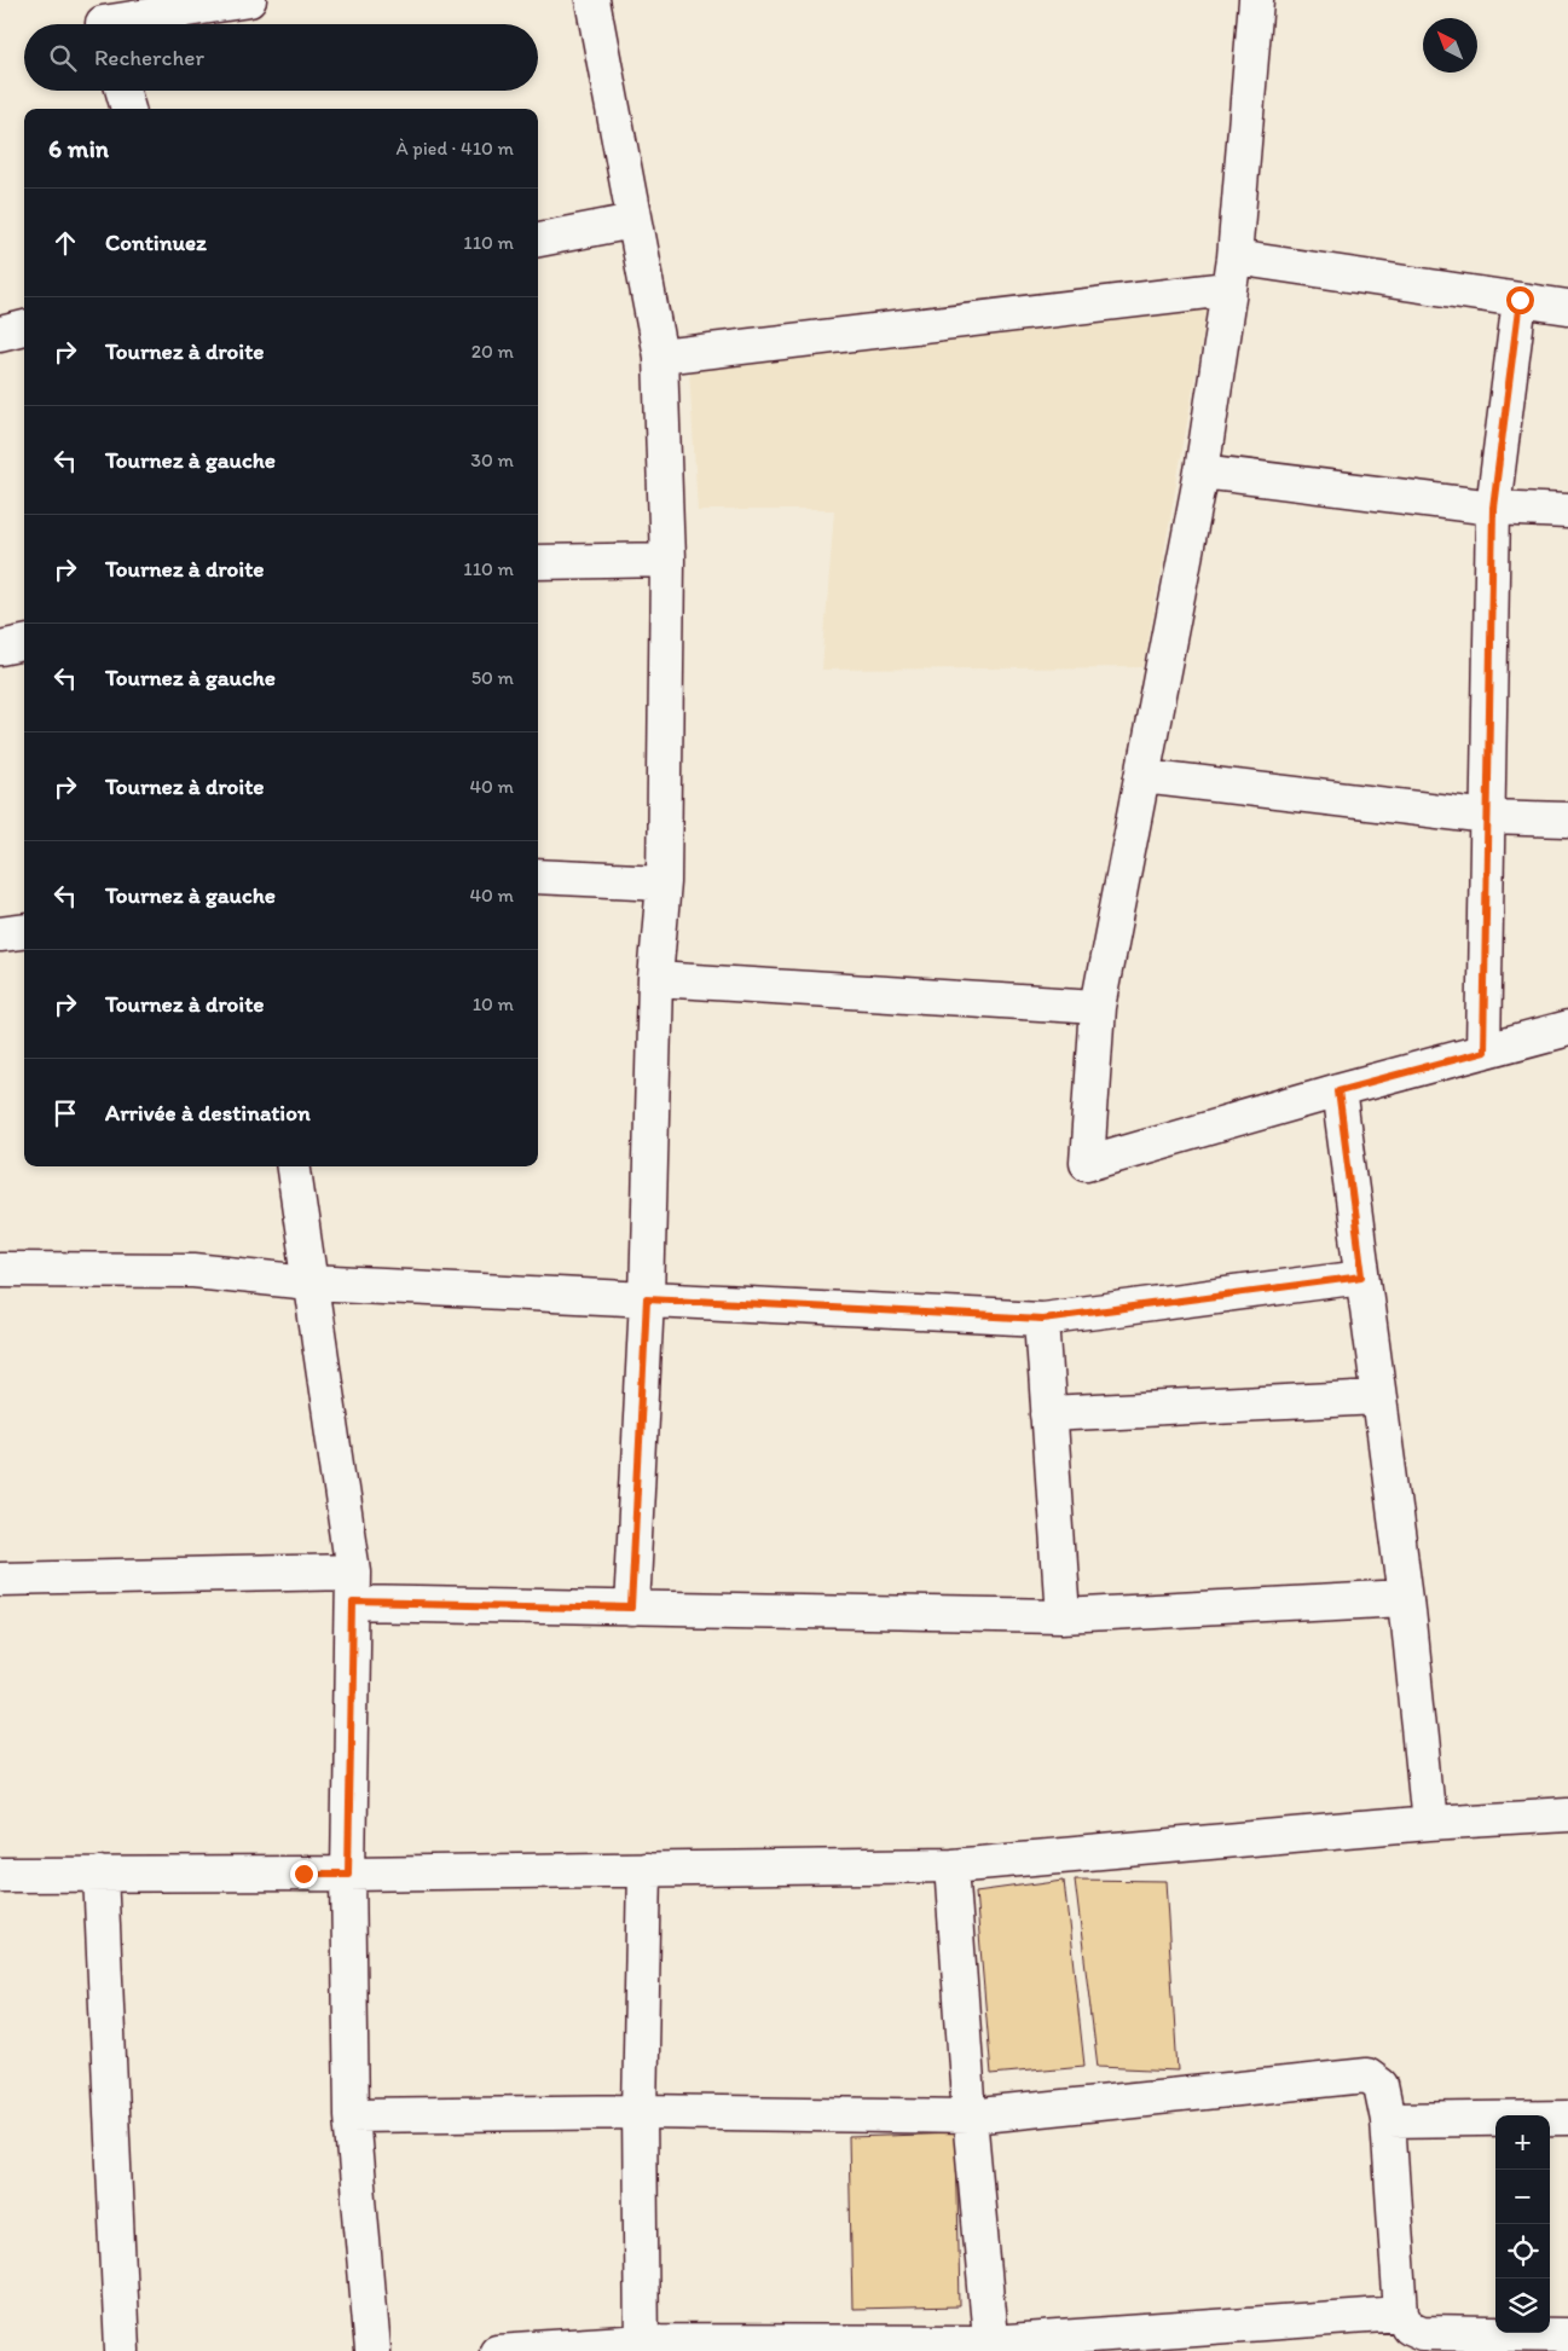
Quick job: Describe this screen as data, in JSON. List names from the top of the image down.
{
  "north": "top left",
  "page": {
    "search": "Rechercher",
    "heading": ["6 min", "À pied · 410 m"],
    "list": [
      ["Continuez", "110 m"],
      ["Tournez à droite", "20 m"],
      ["Tournez à gauche", "30 m"],
      ["Tournez à droite", "110 m"],
      ["Tournez à gauche", "50 m"],
      ["Tournez à droite", "40 m"],
      ["Tournez à gauche", "40 m"],
      ["Tournez à droite", "10 m"],
      "Arrivée à destination"
    ],
    "map_buttons": ["+", "−"]
  }
}
